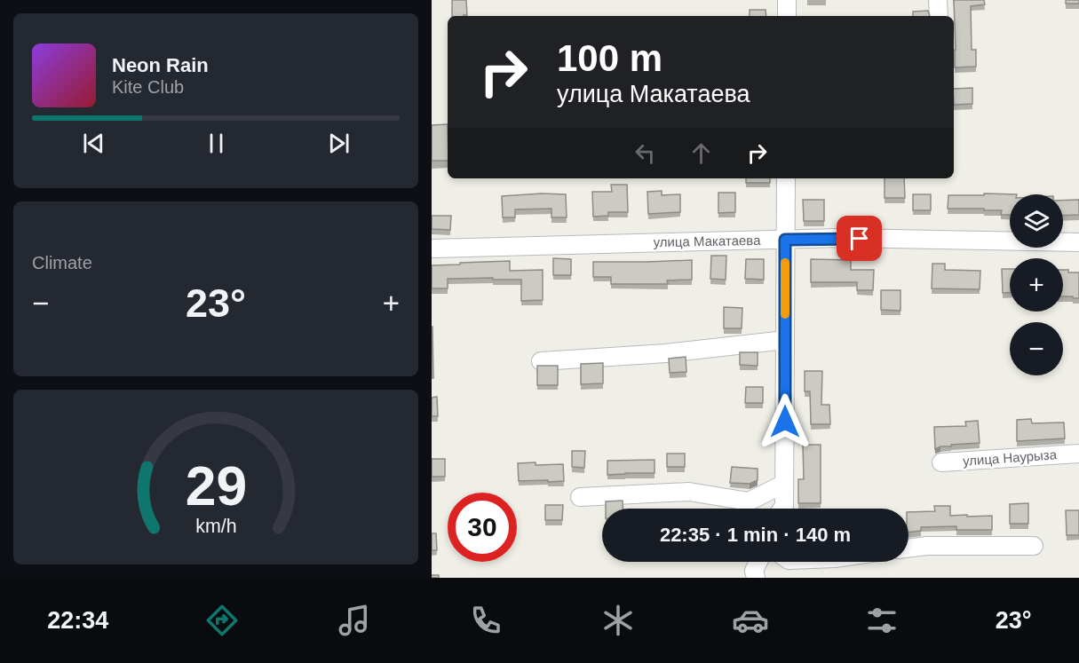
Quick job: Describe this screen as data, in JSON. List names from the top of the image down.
{
  "streets": {
    "street": ["улица Макатаева", "улица Наурыза"]
  },
  "page": {
    "turn": ["100 m", "улица Макатаева"],
    "song": ["Neon Rain", "Kite Club"],
    "map_buttons": ["+", "−"],
    "tile": "Climate",
    "heat": ["−", "23°", "+"],
    "limit": "30",
    "trip": "22:35 · 1 min · 140 m",
    "tabs": ["22:34", "23°"],
    "gauge": ["29", "km/h"]
  }
}
